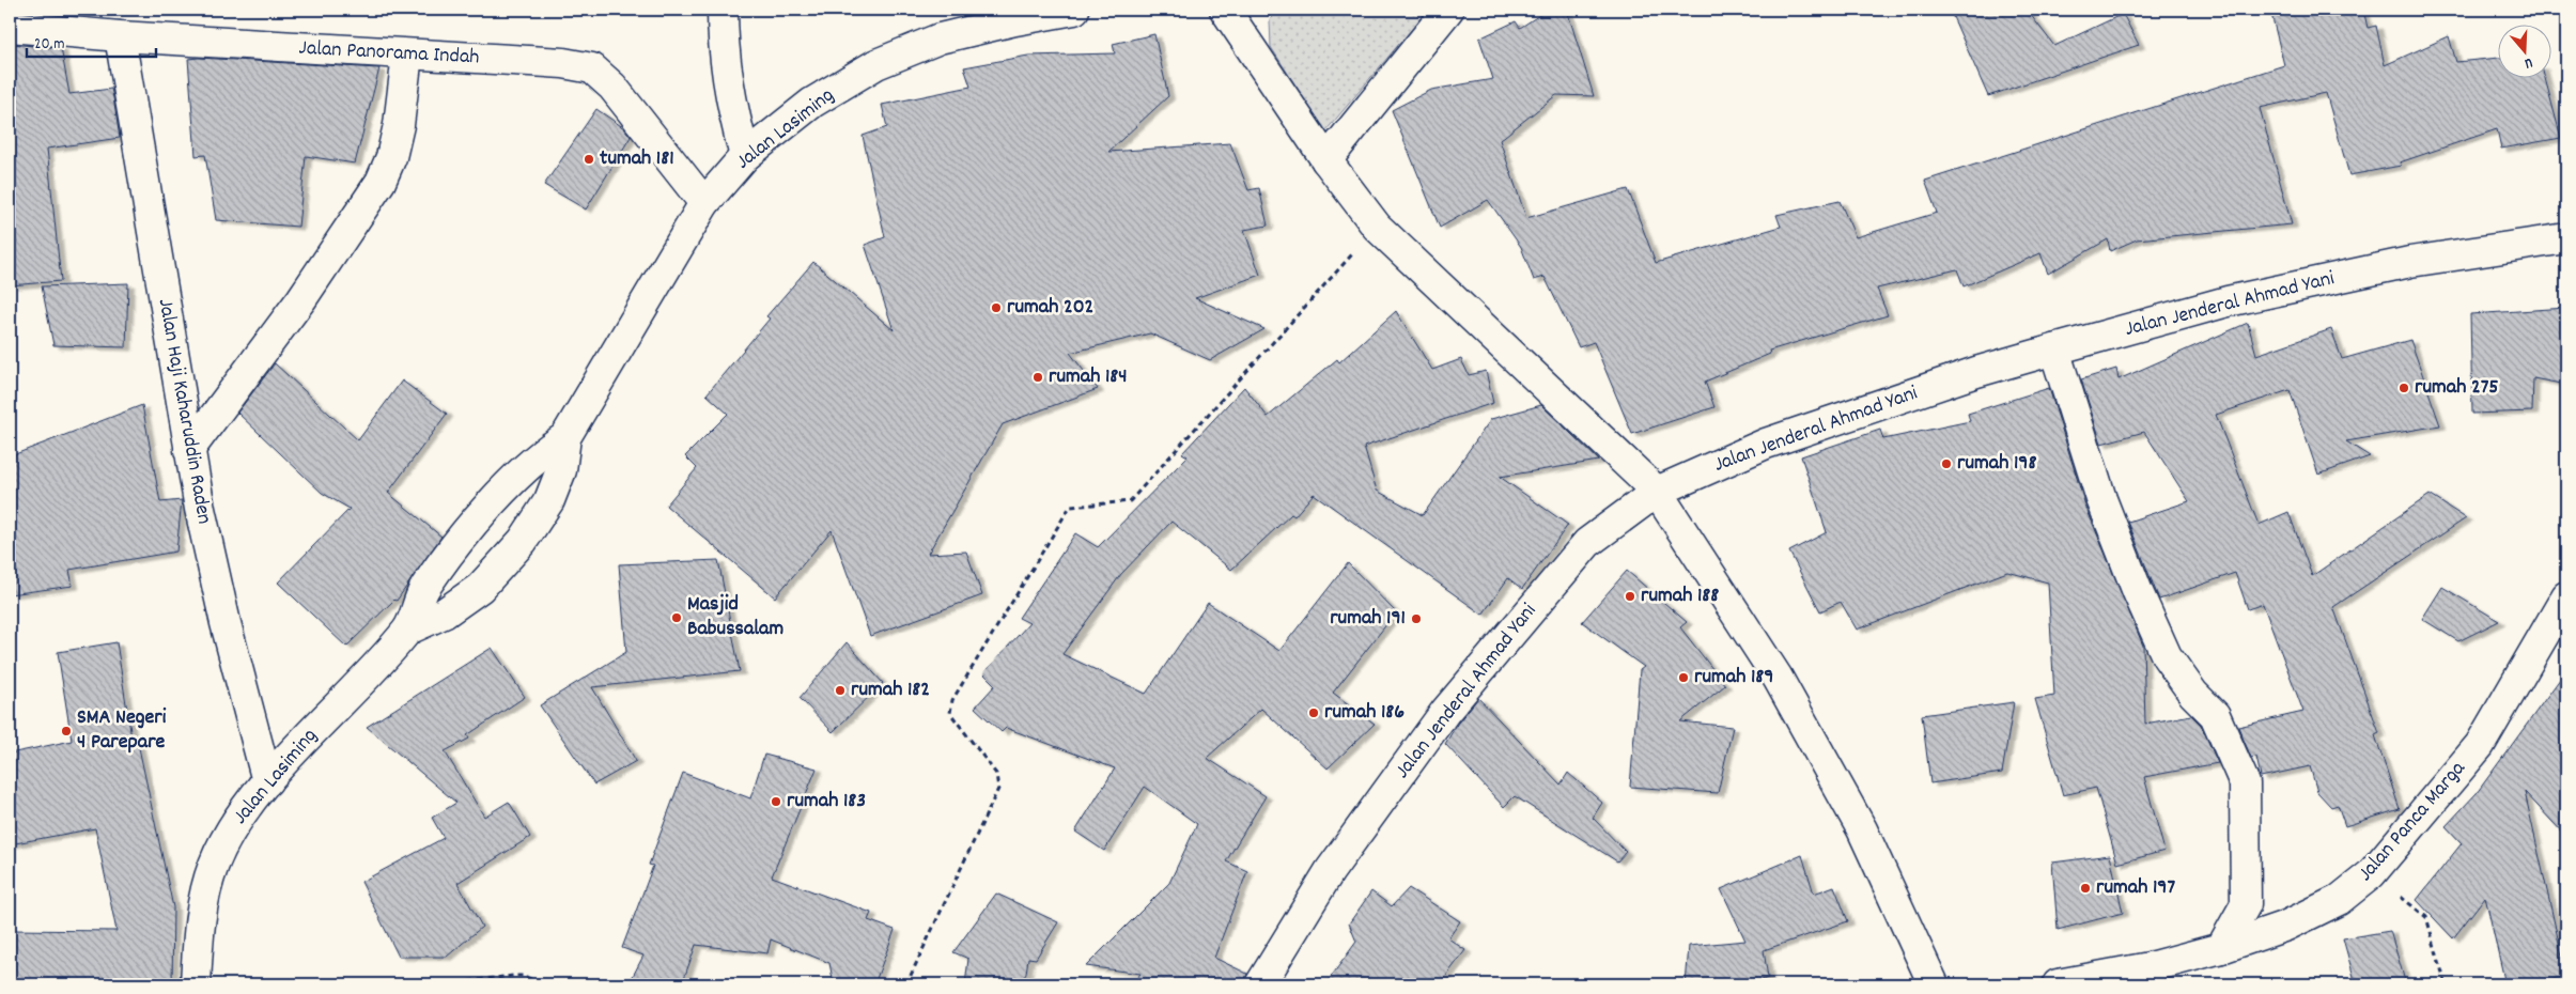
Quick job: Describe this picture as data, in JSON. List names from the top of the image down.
{
  "streets": {
    "main road": [
      "Jalan Panorama Indah",
      "Jalan Lasiming",
      "Jalan Jenderal Ahmad Yani",
      "Jalan Haji Kaharuddin Raden",
      "Jalan Panca Marga"
    ]
  },
  "crossings": [
    ["Jalan Panorama Indah", "Jalan Lasiming"],
    ["Jalan Panorama Indah", "Jalan Haji Kaharuddin Raden"],
    ["Jalan Lasiming", "Jalan Haji Kaharuddin Raden"]
  ],
  "places": [
    "tumah 181",
    "rumah 202",
    "rumah 184",
    "rumah 275",
    "rumah 198",
    "rumah 188",
    "Masjid Babussalam",
    "rumah 191",
    "rumah 189",
    "rumah 182",
    "rumah 186",
    "SMA Negeri 4 Parepare",
    "rumah 183",
    "rumah 197"
  ],
  "scale_bar": "20 m",
  "north": "bottom"
}
